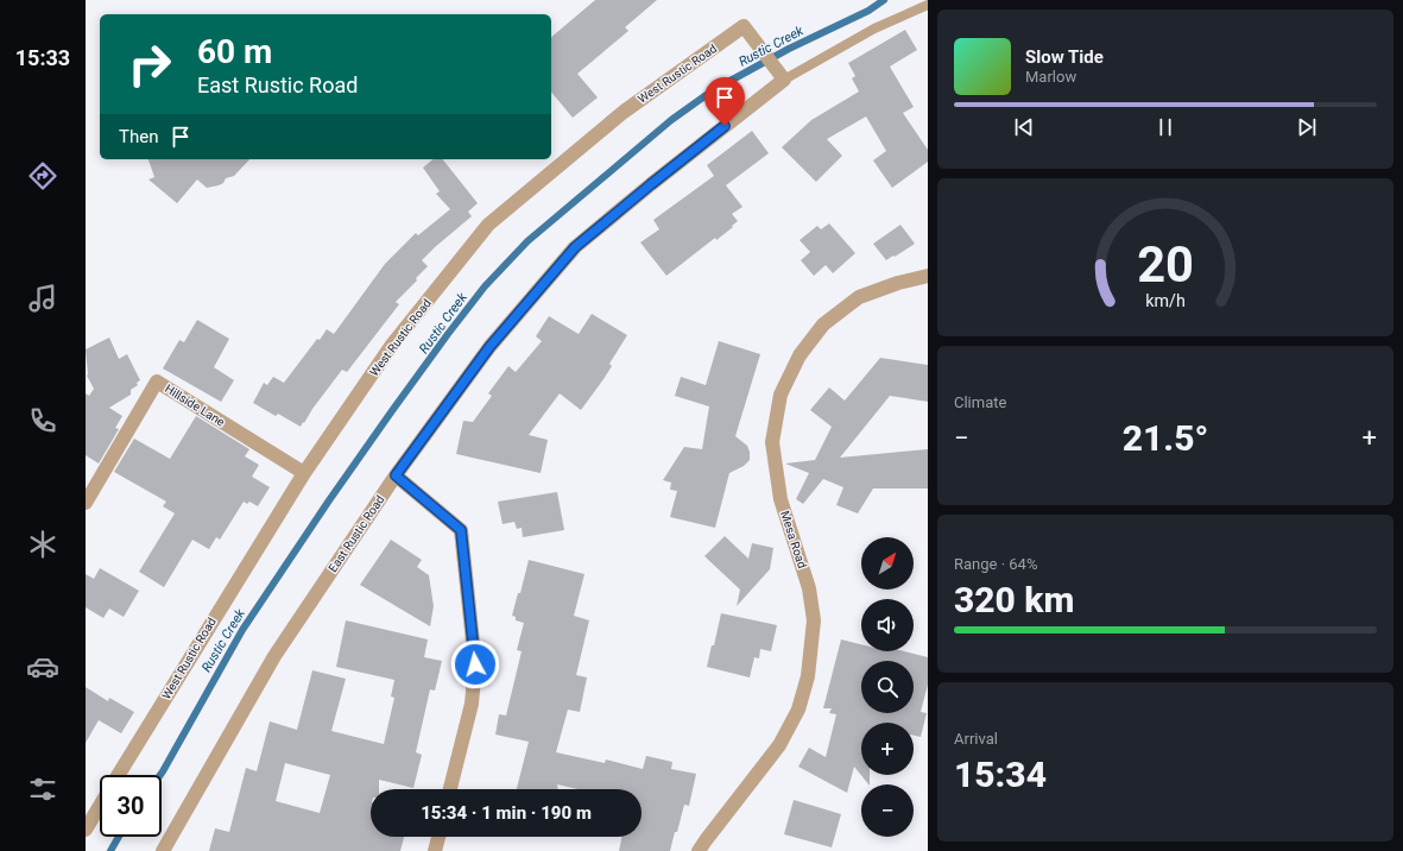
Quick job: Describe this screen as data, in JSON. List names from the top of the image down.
{
  "streets": {
    "street": [
      "West Rustic Road",
      "Hillside Lane",
      "East Rustic Road",
      "Mesa Road"
    ]
  },
  "crossings": [
    ["West Rustic Road", "Hillside Lane"],
    ["West Rustic Road", "East Rustic Road"]
  ],
  "water": ["Rustic Creek"],
  "north": "top right",
  "page": {
    "tabs": "15:33",
    "turn": ["60 m", "East Rustic Road"],
    "song": ["Slow Tide", "Marlow"],
    "then": "Then",
    "tile": [
      "Climate",
      ["Range · 64%", "320 km"],
      ["Arrival", "15:34"]
    ],
    "heat": ["−", "21.5°", "+"],
    "map_buttons": ["+", "−"],
    "limit": "30",
    "trip": "15:34 · 1 min · 190 m",
    "gauge": ["20", "km/h"]
  }
}
